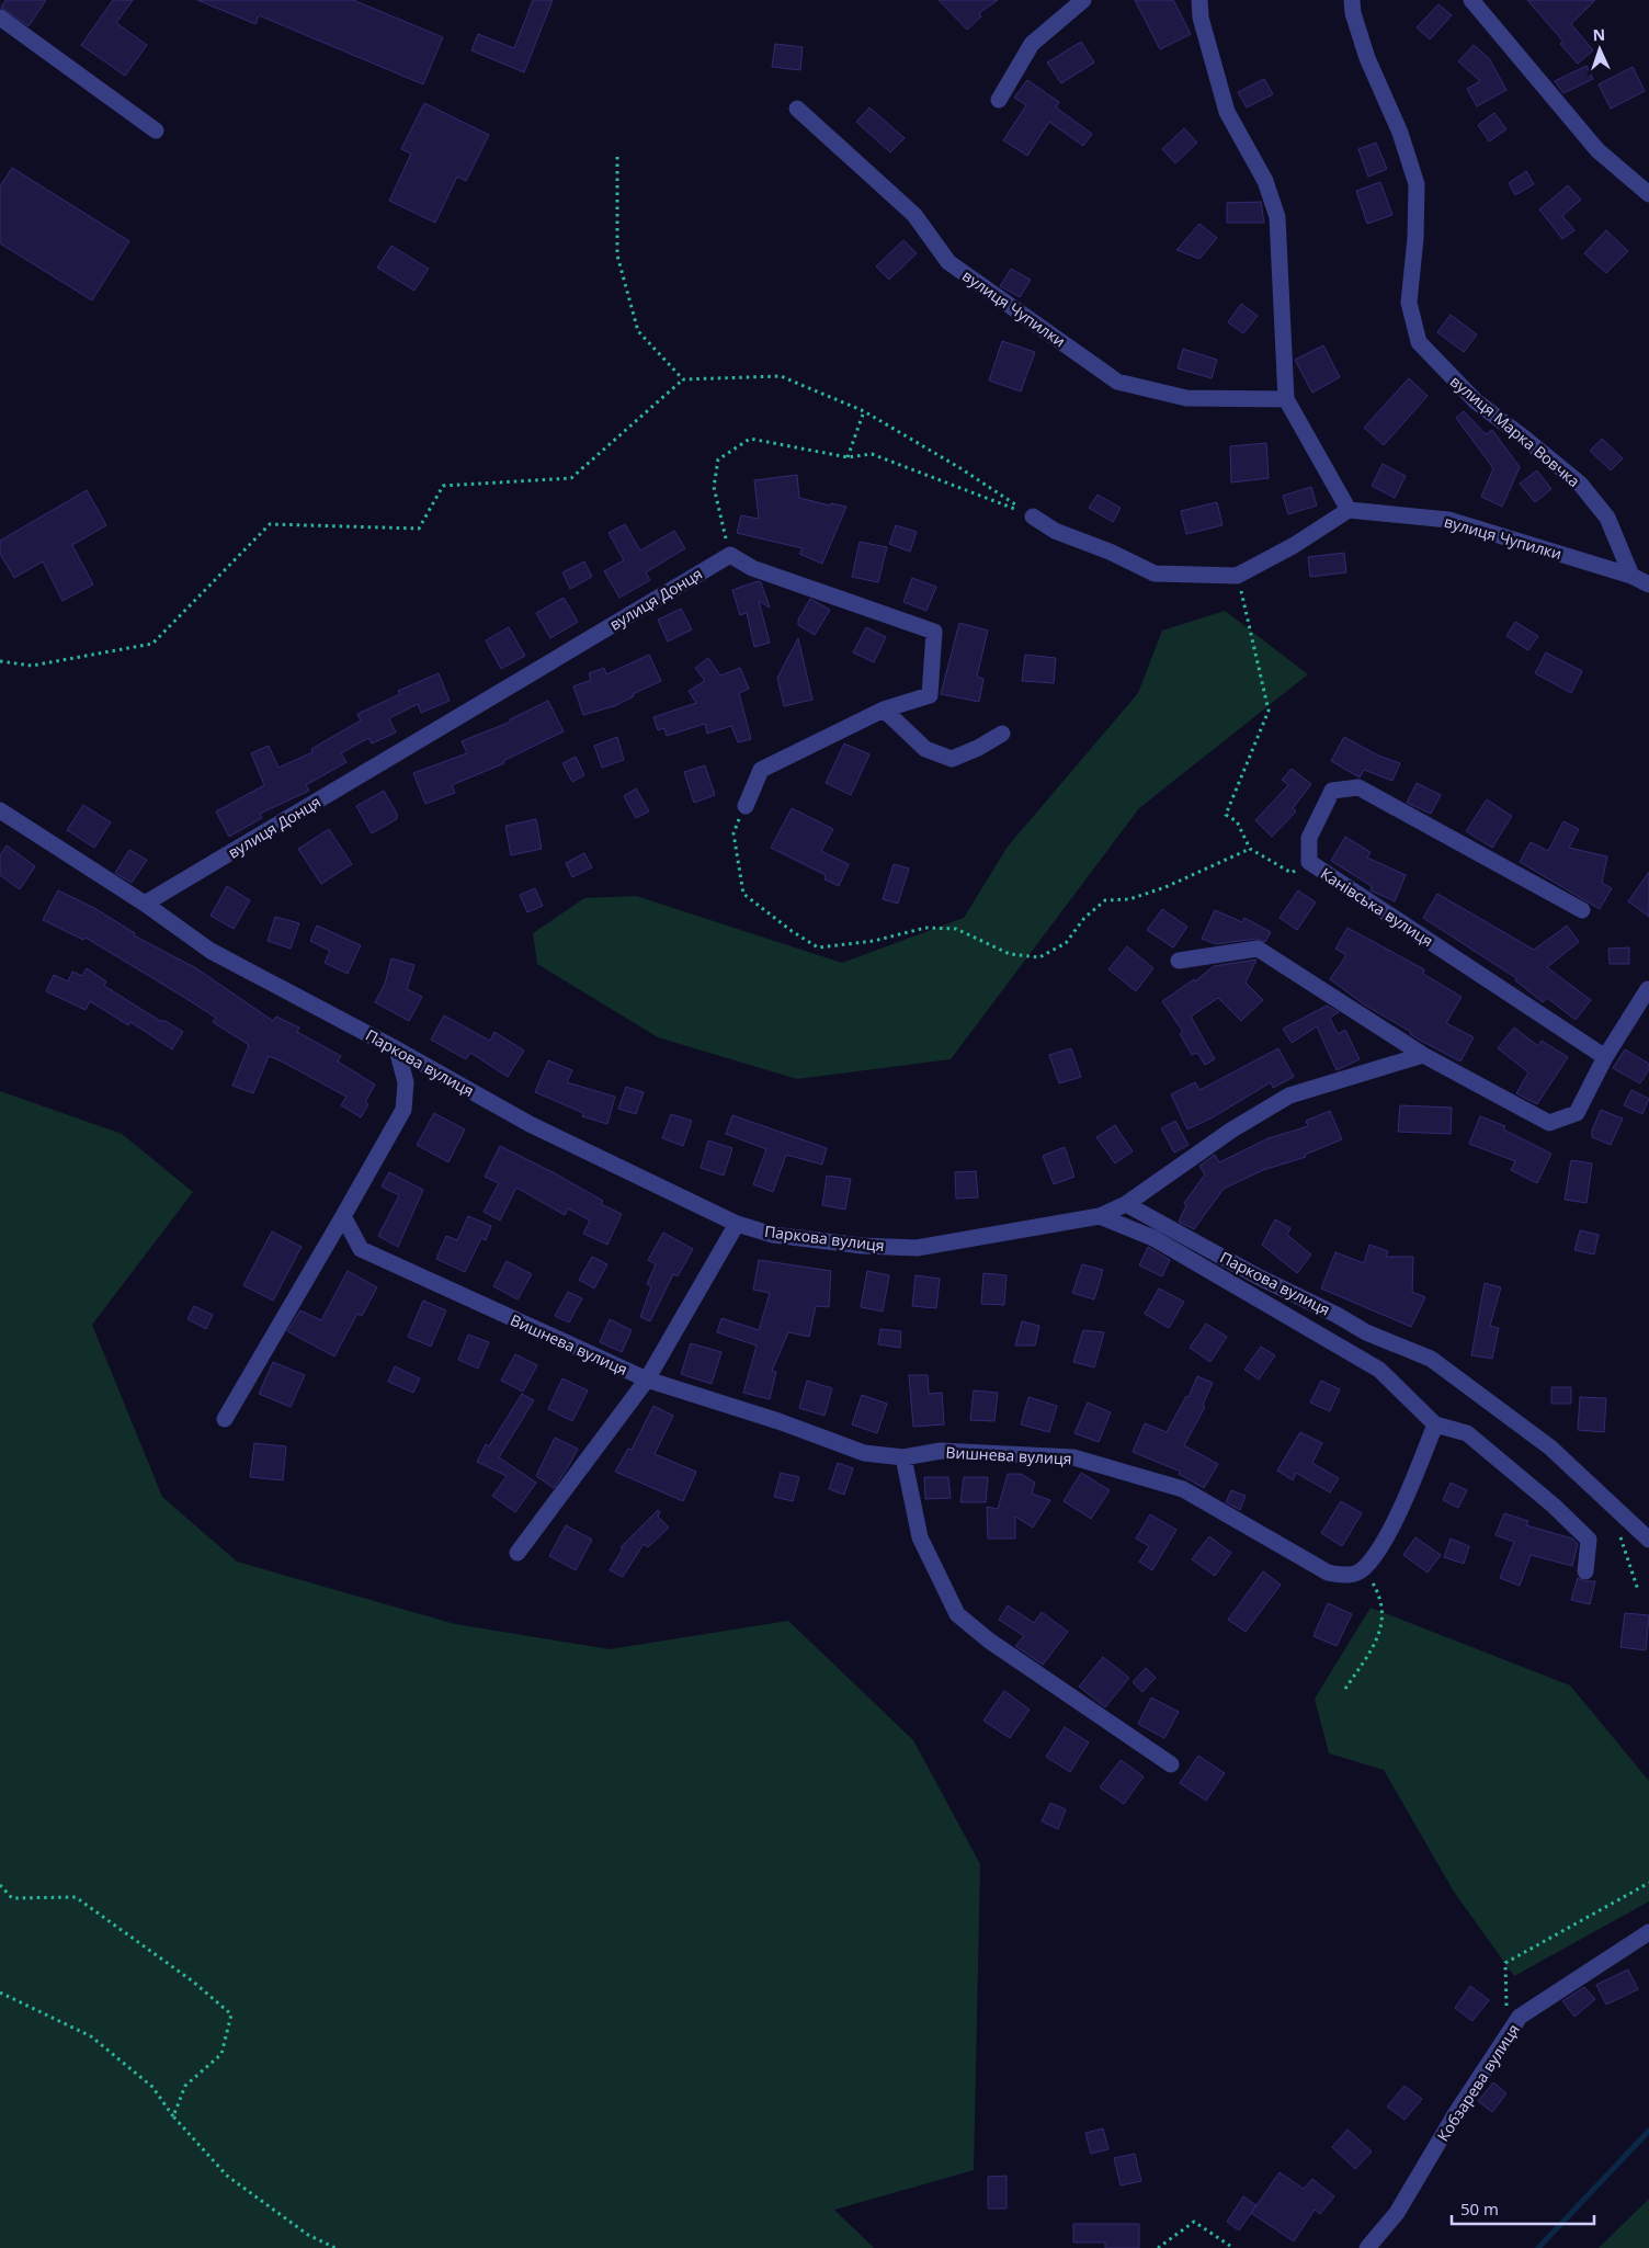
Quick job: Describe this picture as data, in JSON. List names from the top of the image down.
{
  "streets": {
    "street": [
      "вулиця Чупилки",
      "вулиця Марка Вовчка",
      "вулиця Донця",
      "Канівська вулиця",
      "Паркова вулиця",
      "Вишнева вулиця",
      "Кобзарева вулиця"
    ]
  },
  "crossings": [
    ["вулиця Чупилки", "вулиця Марка Вовчка"],
    ["вулиця Донця", "Паркова вулиця"]
  ],
  "scale_bar": "50 m",
  "north": "top"
}
